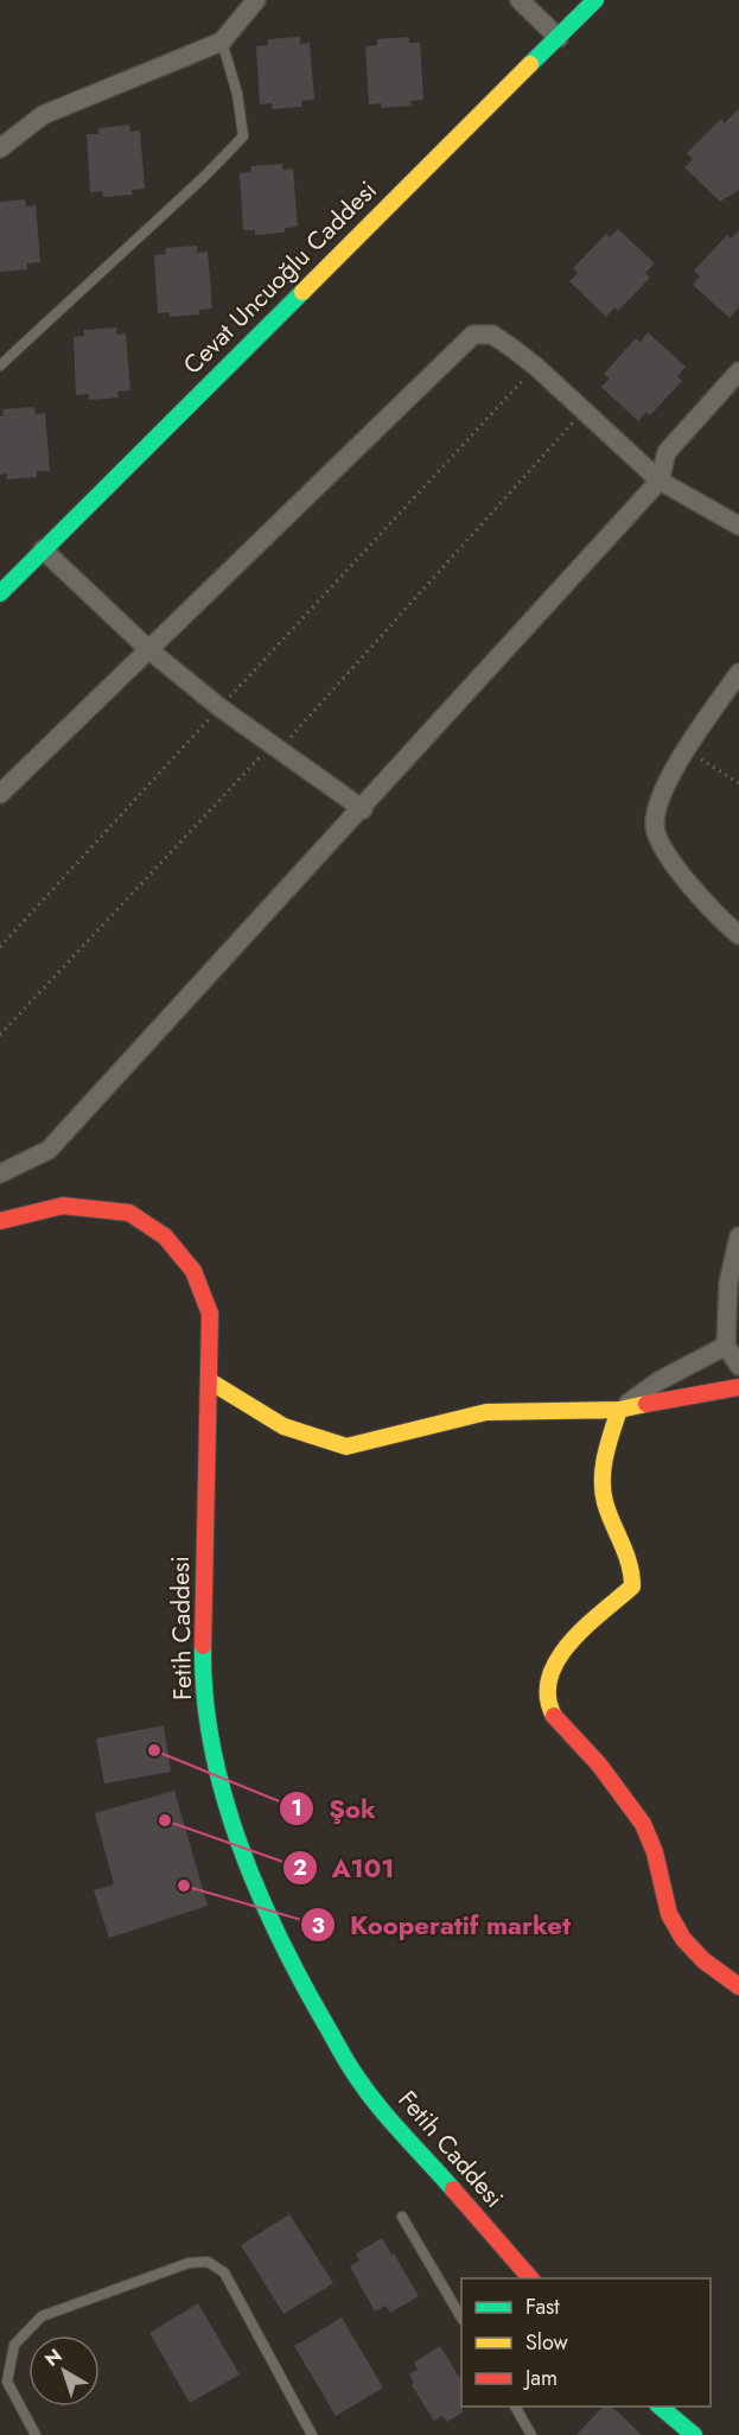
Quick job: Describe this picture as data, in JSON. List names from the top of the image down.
{
  "streets": {
    "street": ["Cevat Uncuoğlu Caddesi", "Fetih Caddesi"]
  },
  "places": ["Şok", "A101", "Kooperatif market"],
  "legend": ["Fast", "Slow", "Jam"],
  "north": "top left"
}
